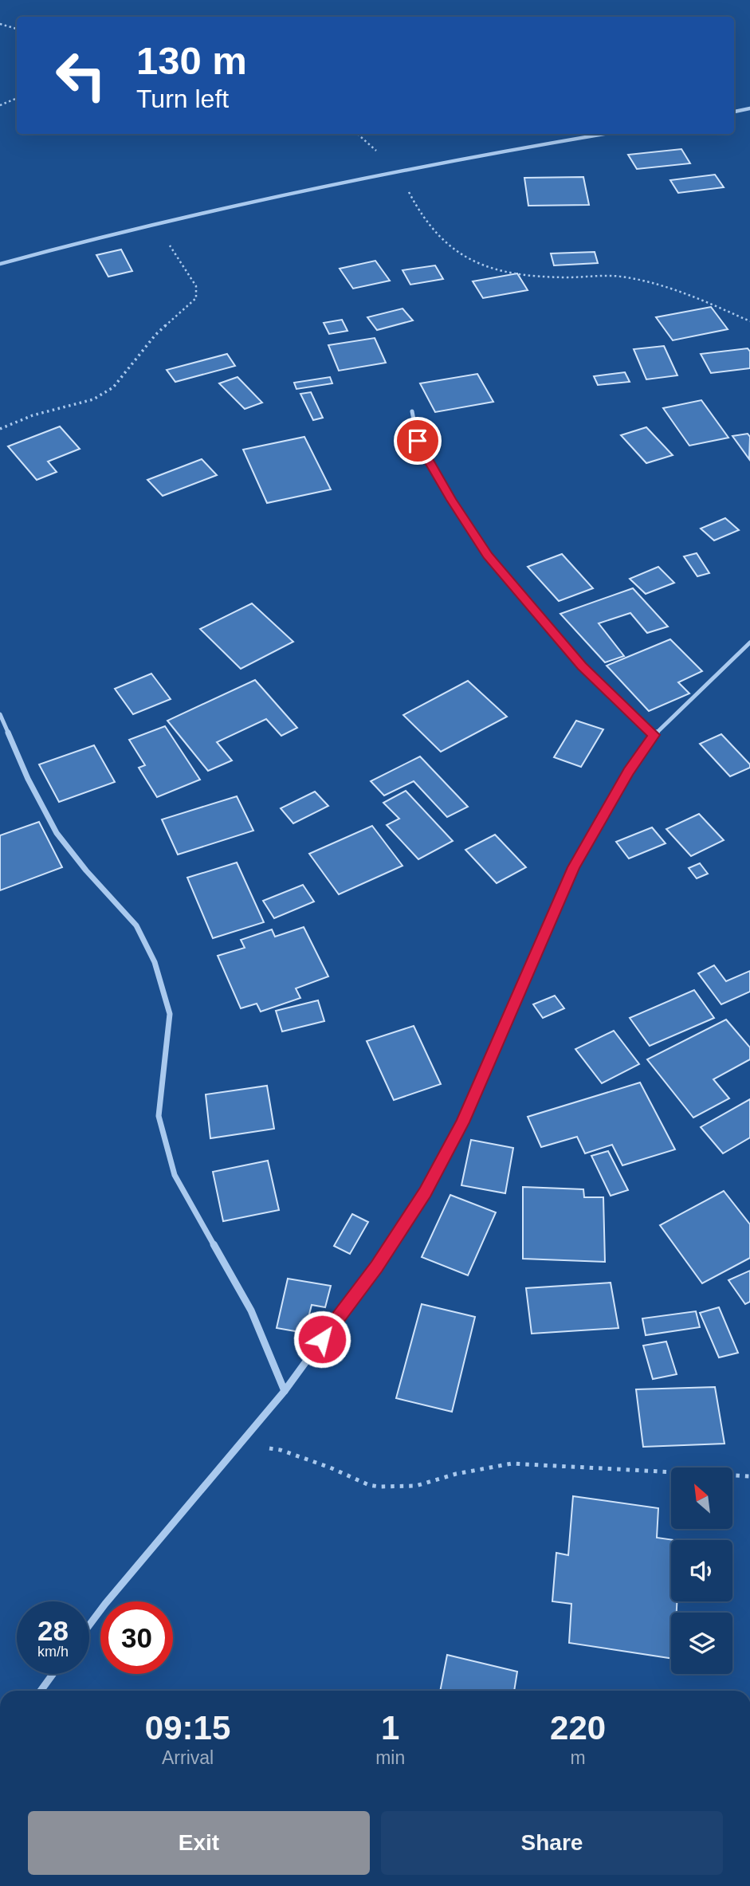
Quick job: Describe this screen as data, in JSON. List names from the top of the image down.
{
  "north": "top left",
  "page": {
    "turn": ["130 m", "Turn left"],
    "speed": "28 km/h",
    "limit": "30",
    "eta": [
      "09:15",
      "Arrival",
      "1",
      "min",
      "220",
      "m"
    ],
    "buttons": ["Exit", "Share"]
  }
}
